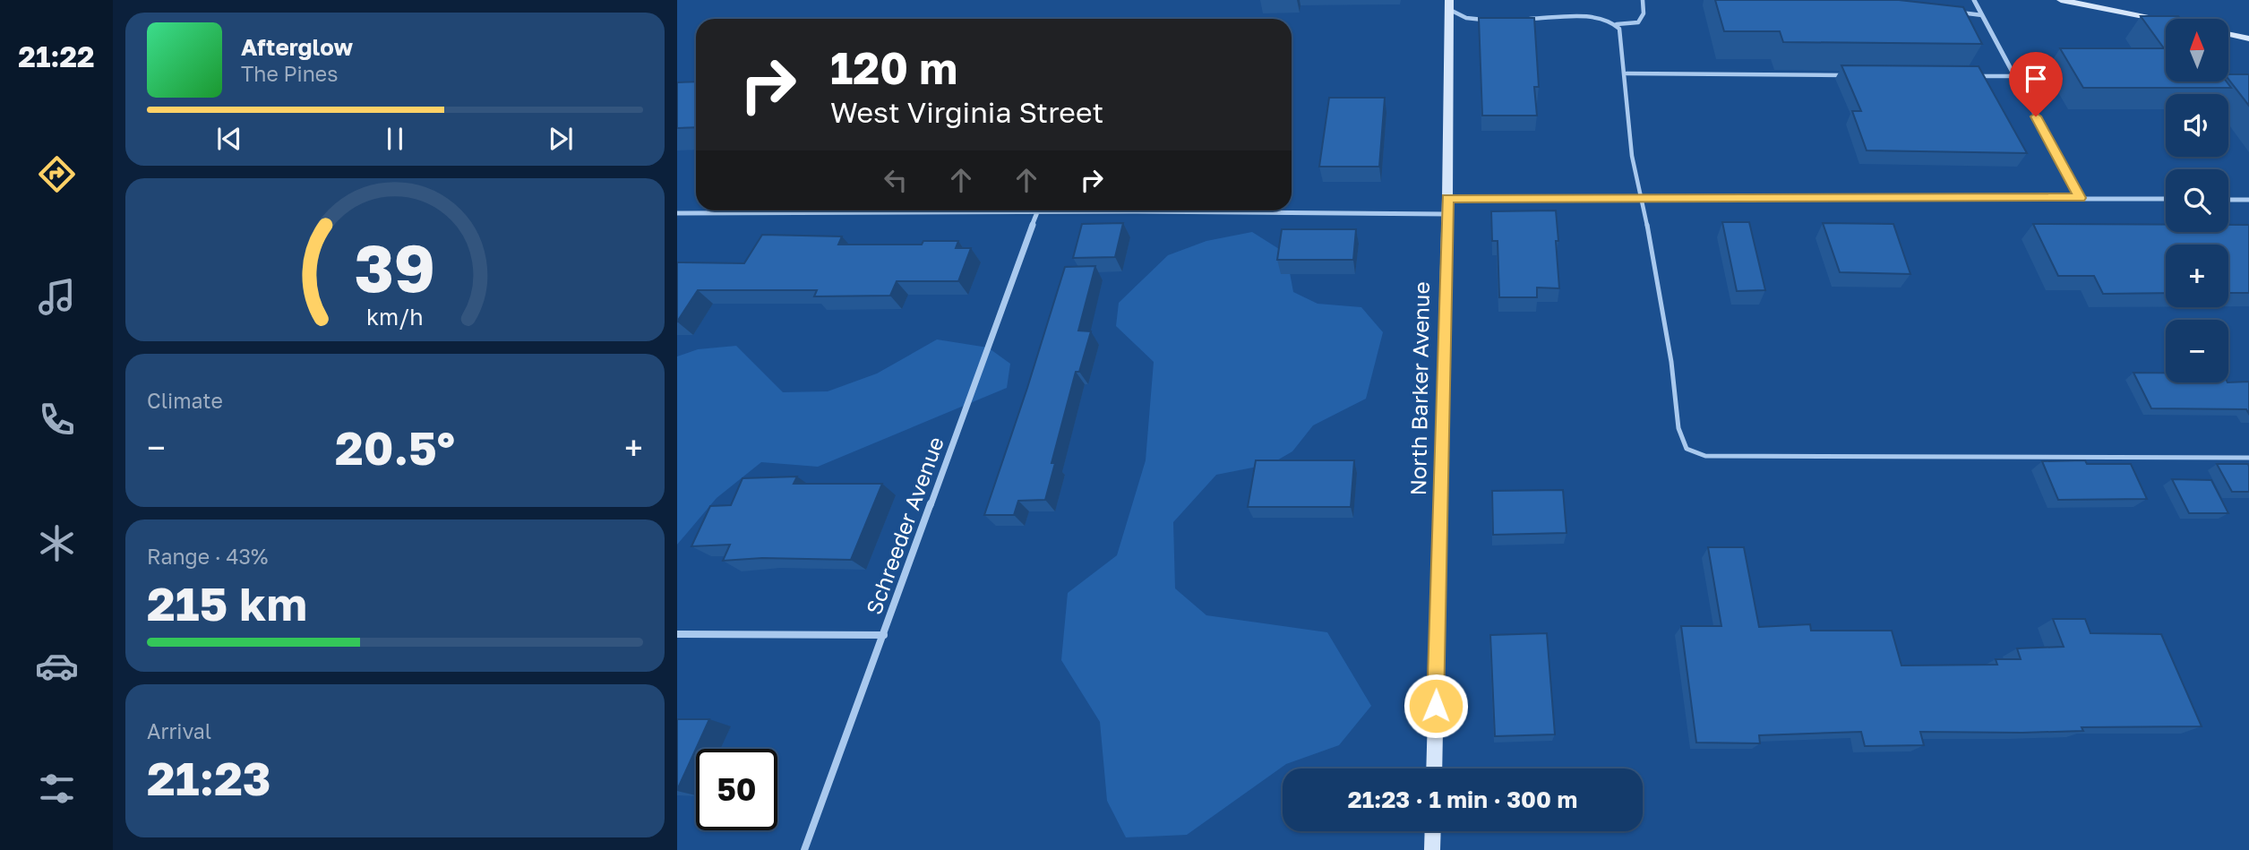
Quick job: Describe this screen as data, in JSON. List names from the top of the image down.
{
  "streets": {
    "main road": ["North Barker Avenue"],
    "street": ["Schreeder Avenue"]
  },
  "north": "top",
  "page": {
    "tabs": "21:22",
    "map_buttons": ["+", "−"],
    "turn": ["120 m", "West Virginia Street"],
    "song": ["Afterglow", "The Pines"],
    "tile": [
      "Climate",
      ["Range · 43%", "215 km"],
      ["Arrival", "21:23"]
    ],
    "heat": ["−", "20.5°", "+"],
    "limit": "50",
    "trip": "21:23 · 1 min · 300 m",
    "gauge": ["39", "km/h"]
  }
}
